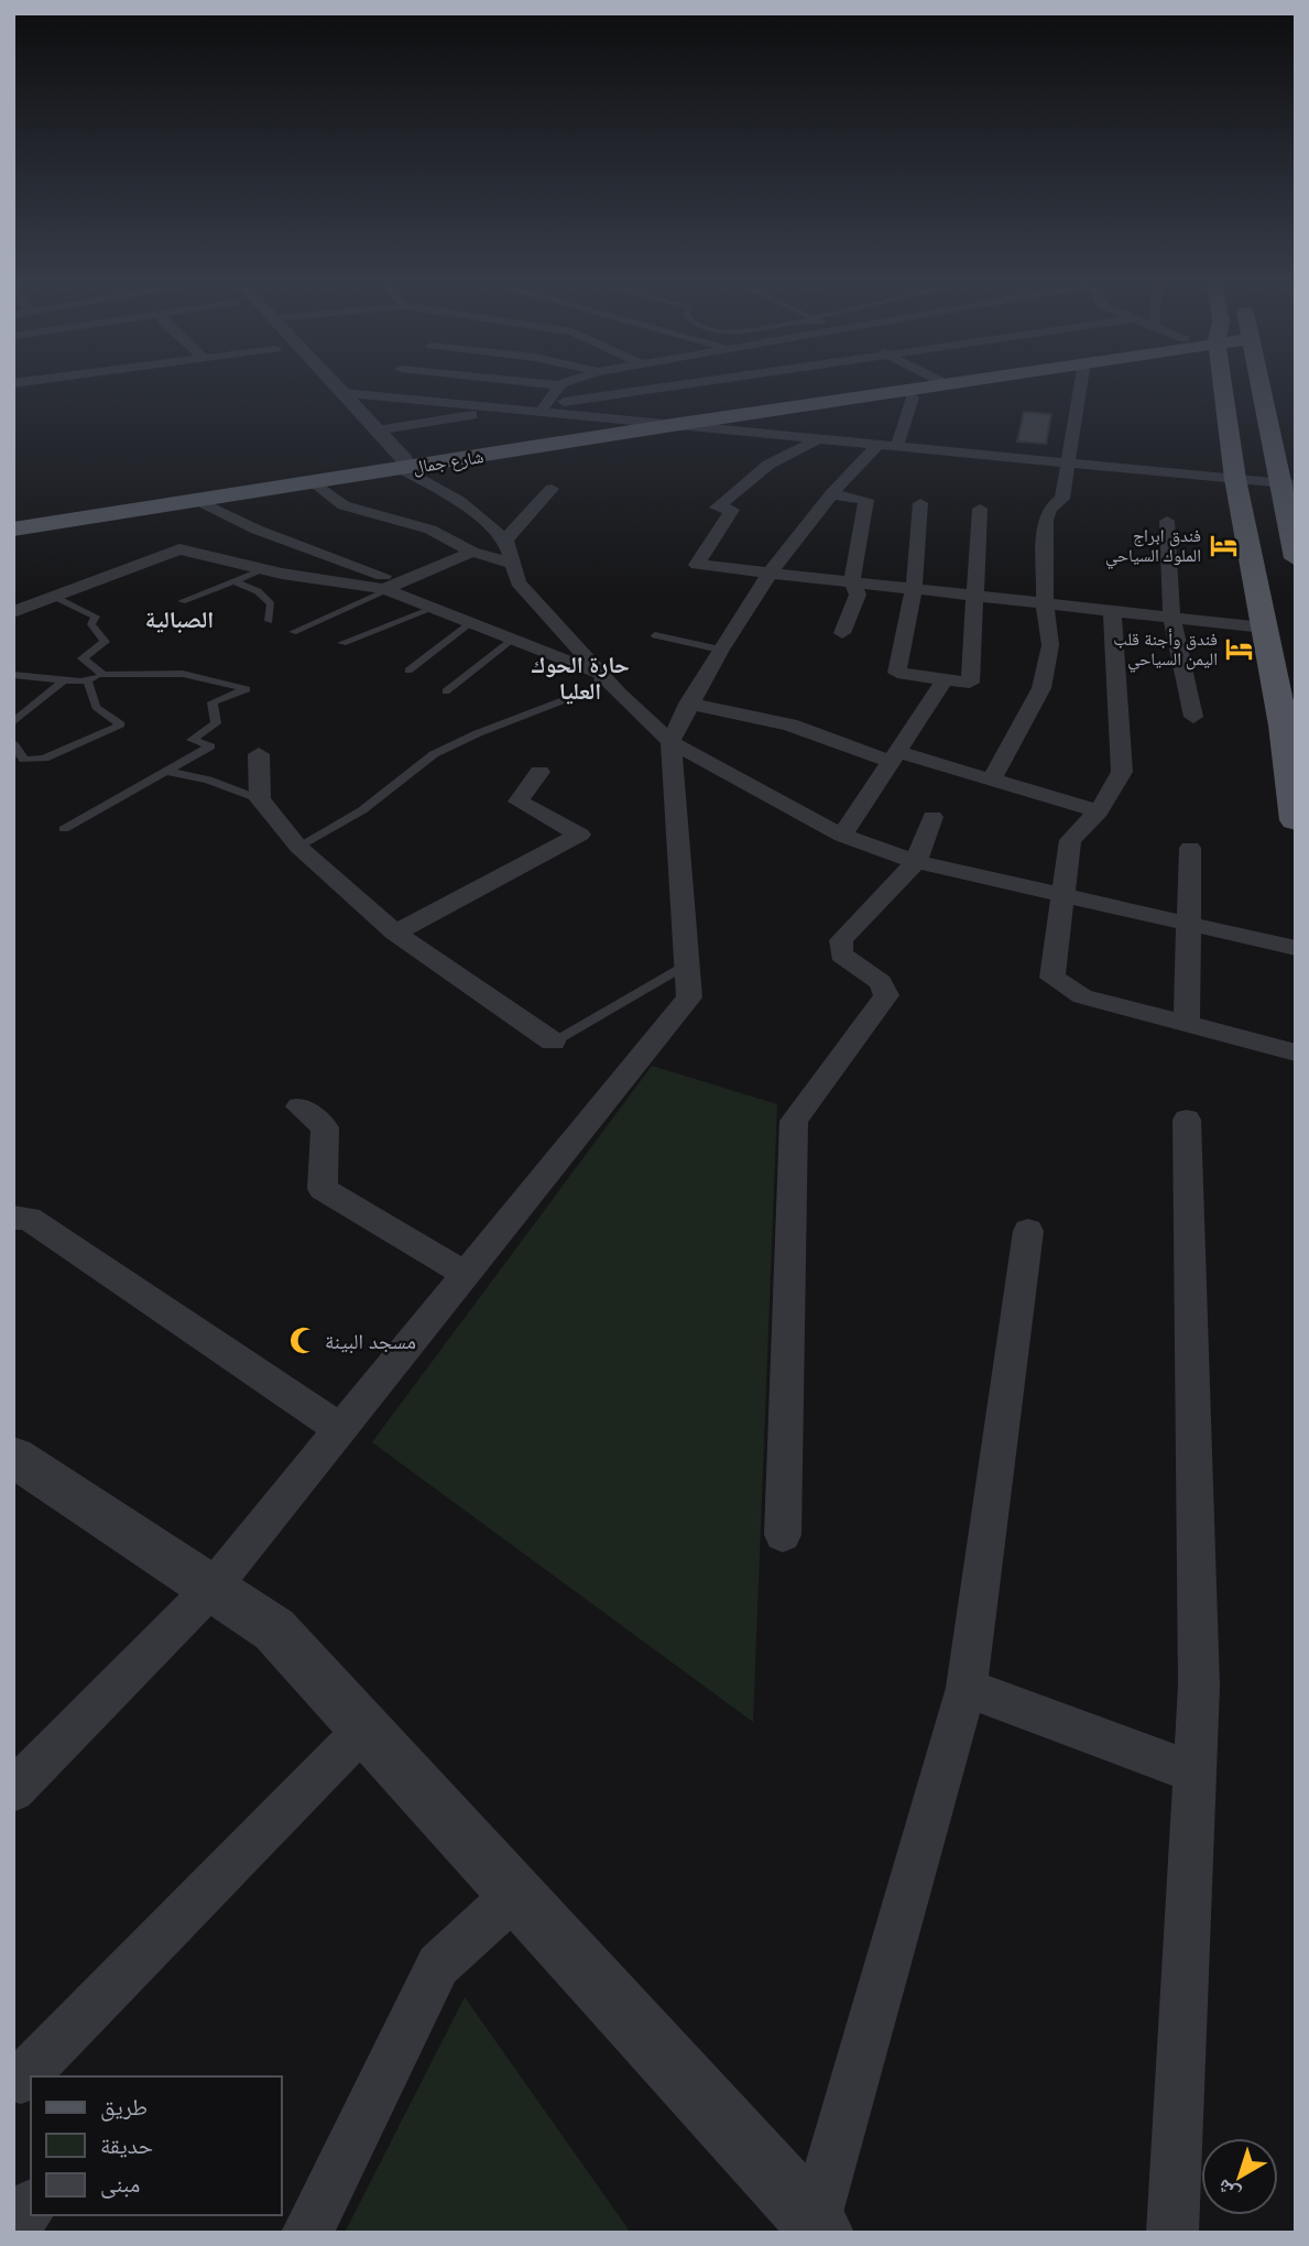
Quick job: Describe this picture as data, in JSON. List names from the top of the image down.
{
  "streets": {
    "main road": ["شارع جمال"]
  },
  "districts": ["الصبالية", "حارة الحوك العليا"],
  "places": {
    "hotel": ["فندق ابراج الملوك السياحي", "فندق وأجنة قلب اليمن السياحي"],
    "mosque": ["مسجد البينة"]
  },
  "legend": ["طريق", "حديقة", "مبنى"],
  "north": "bottom left"
}
